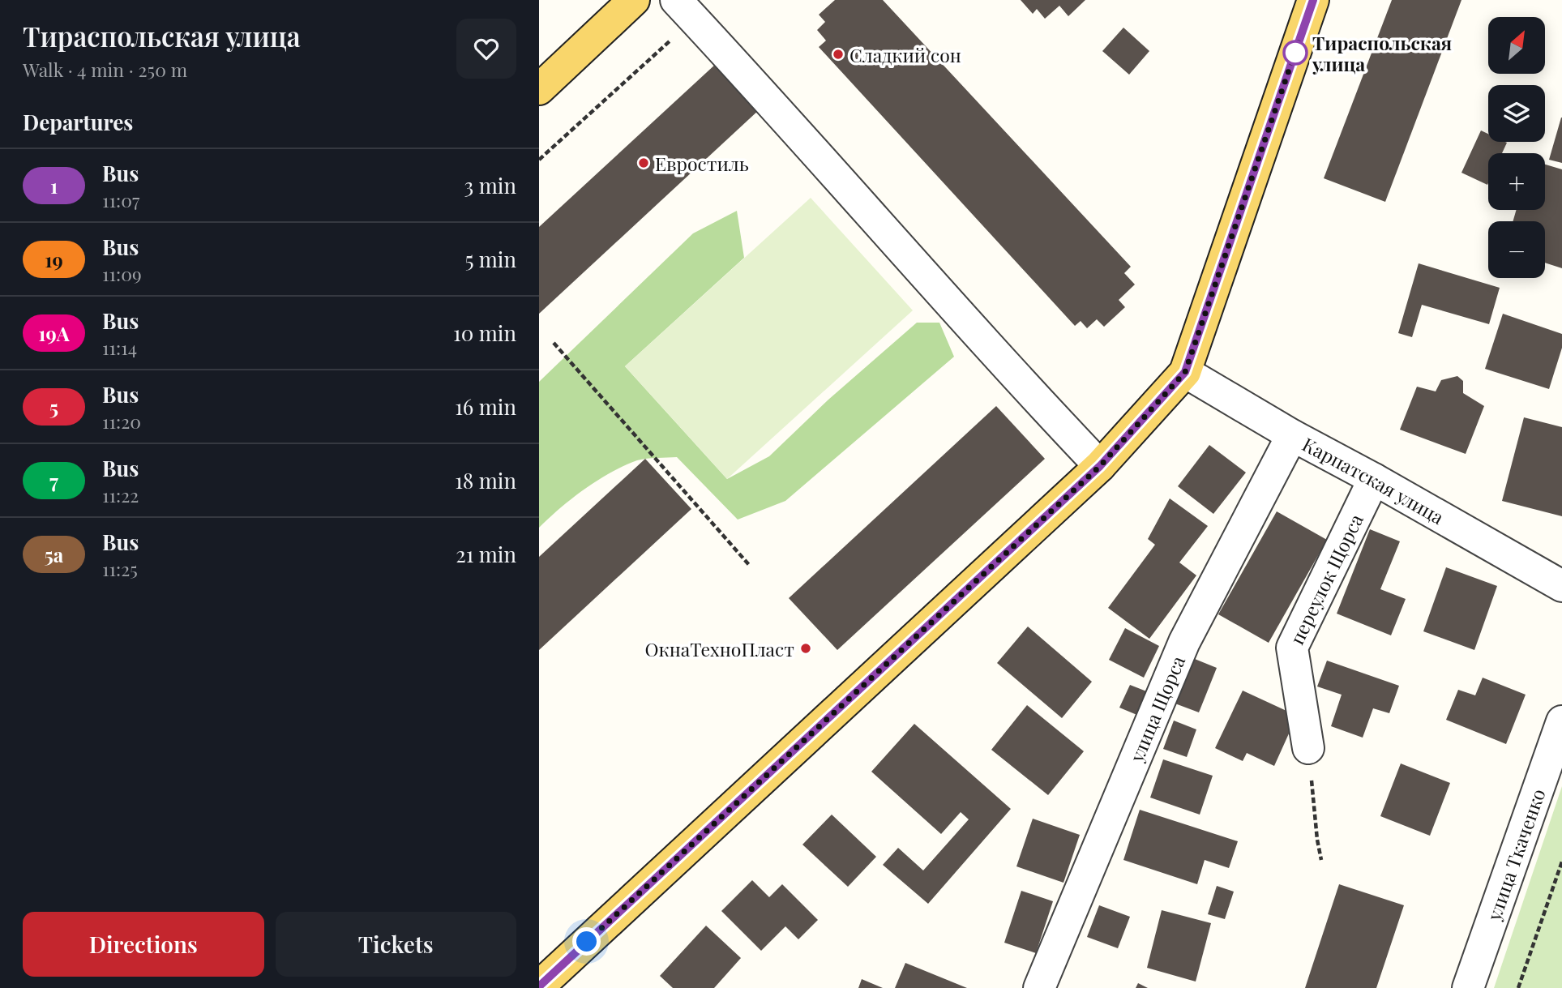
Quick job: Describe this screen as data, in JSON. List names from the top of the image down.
{
  "streets": {
    "street": [
      "Карпатская улица",
      "переулок Щорса",
      "улица Щорса",
      "улица Ткаченко"
    ]
  },
  "crossings": [
    ["Карпатская улица", "переулок Щорса"],
    ["Карпатская улица", "улица Щорса"]
  ],
  "places": [
    "Тираспольская улица",
    "Сладкий сон",
    "Евростиль",
    "ОкнаТехноПласт"
  ],
  "lines": ["bus line 1"],
  "north": "top right",
  "page": {
    "heading": [
      ["Тираспольская улица", "Walk · 4 min · 250 m"],
      "Departures"
    ],
    "map_buttons": ["+", "−"],
    "list": [
      {
        "mark": "1",
        "name": "Bus",
        "note": "11:07",
        "value": "3 min"
      },
      {
        "mark": "19",
        "name": "Bus",
        "note": "11:09",
        "value": "5 min"
      },
      {
        "mark": "19А",
        "name": "Bus",
        "note": "11:14",
        "value": "10 min"
      },
      {
        "mark": "5",
        "name": "Bus",
        "note": "11:20",
        "value": "16 min"
      },
      {
        "mark": "7",
        "name": "Bus",
        "note": "11:22",
        "value": "18 min"
      },
      {
        "mark": "5а",
        "name": "Bus",
        "note": "11:25",
        "value": "21 min"
      }
    ],
    "buttons": ["Directions", "Tickets"]
  }
}
